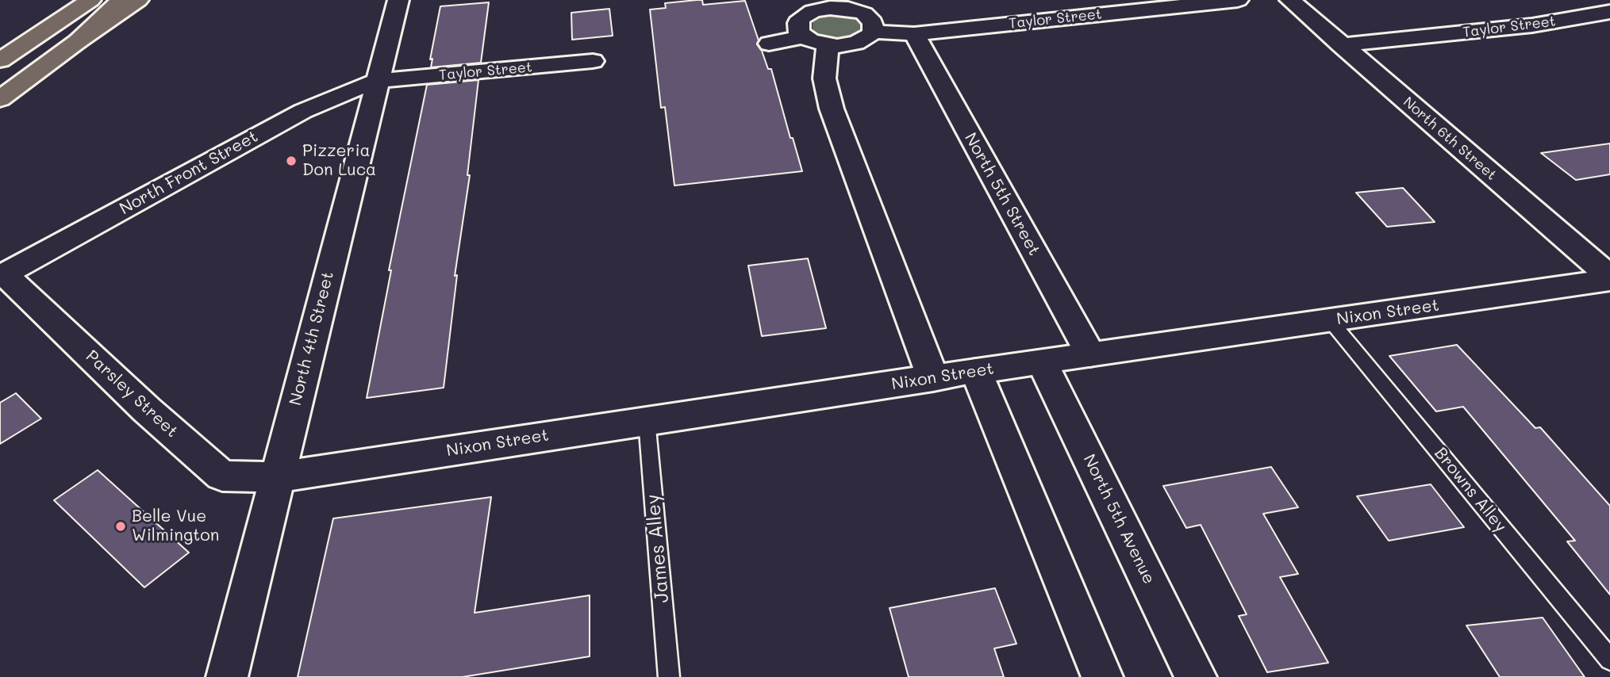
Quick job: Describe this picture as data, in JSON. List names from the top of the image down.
{
  "streets": {
    "street": [
      "Taylor Street",
      "North 6th Street",
      "North Front Street",
      "North 5th Street",
      "Nixon Street",
      "North 4th Street",
      "Parsley Street",
      "North 5th Avenue"
    ],
    "lane": ["Browns Alley", "James Alley"]
  },
  "crossings": [
    ["Taylor Street", "North 6th Street"],
    ["Taylor Street", "North Front Street"],
    ["Taylor Street", "North 5th Street"],
    ["Taylor Street", "North 4th Street"],
    ["North 6th Street", "Nixon Street"],
    ["North Front Street", "North 4th Street"],
    ["North Front Street", "Parsley Street"],
    ["North 5th Street", "Nixon Street"],
    ["Nixon Street", "North 4th Street"],
    ["Nixon Street", "Parsley Street"],
    ["Nixon Street", "Browns Alley"],
    ["Nixon Street", "North 5th Avenue"],
    ["Nixon Street", "James Alley"],
    ["North 4th Street", "Parsley Street"]
  ],
  "places": ["Pizzeria Don Luca", "Belle Vue Wilmington"]
}
